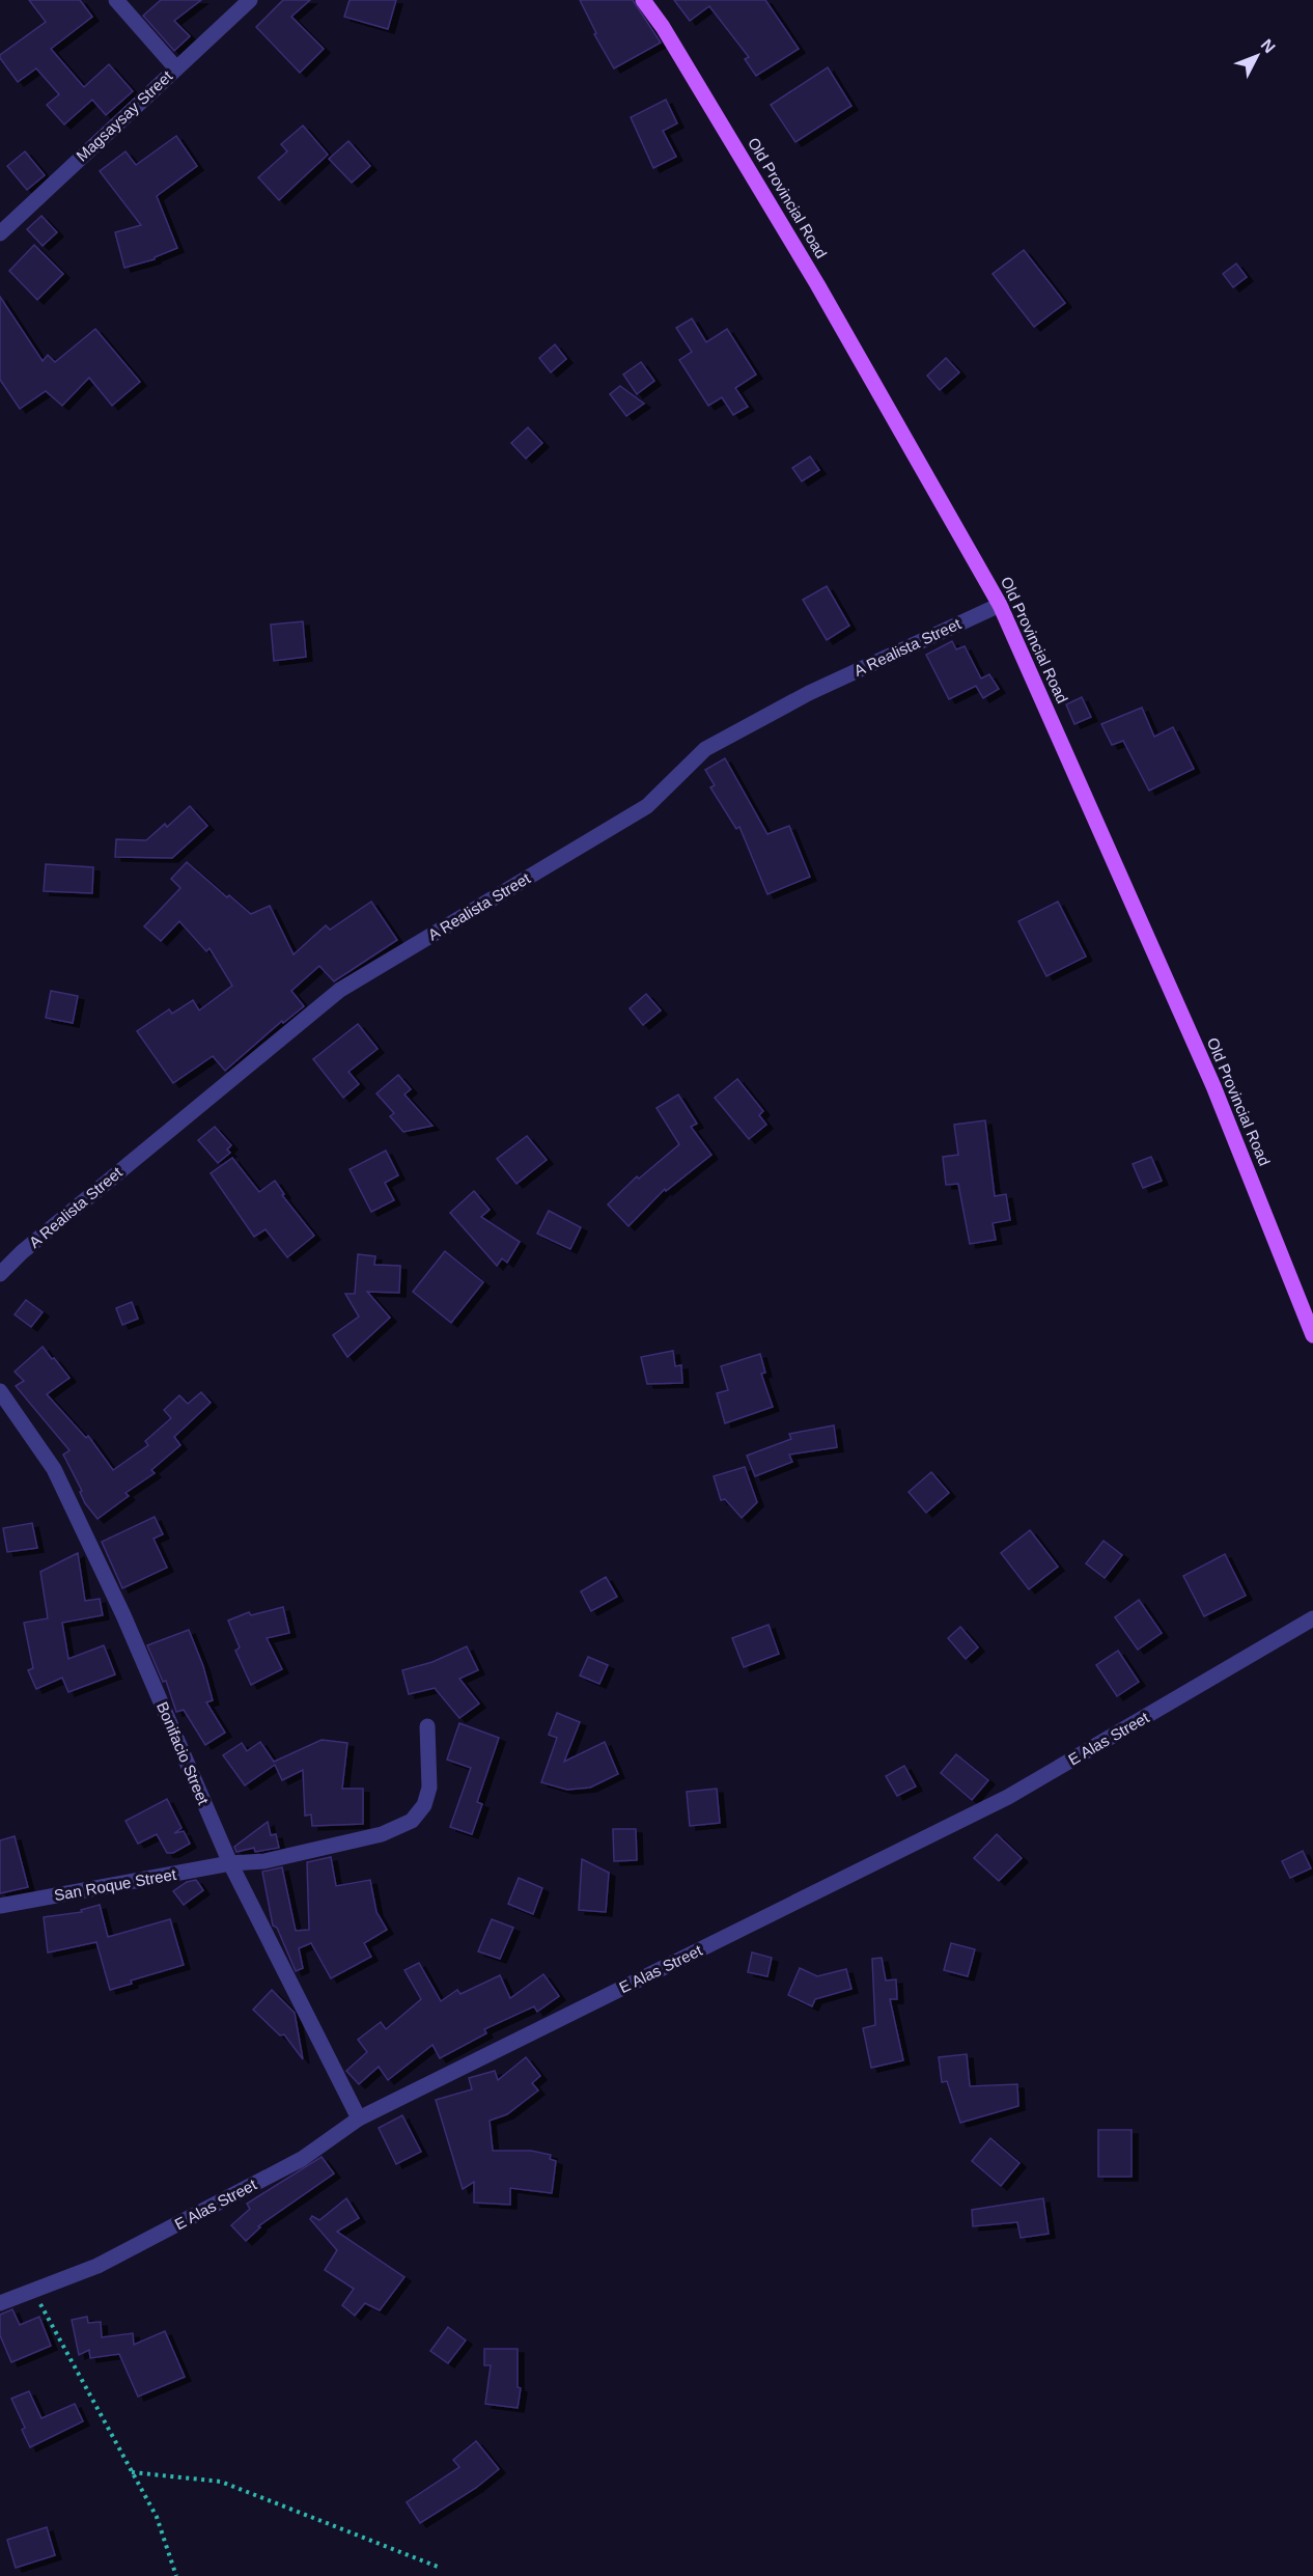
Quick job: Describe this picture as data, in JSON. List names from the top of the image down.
{
  "streets": {
    "main road": ["Old Provincial Road"],
    "street": [
      "Magsaysay Street",
      "A Realista Street",
      "E Alas Street",
      "Bonifacio Street",
      "San Roque Street"
    ]
  },
  "crossings": [
    ["Old Provincial Road", "A Realista Street"],
    ["E Alas Street", "Bonifacio Street"],
    ["Bonifacio Street", "San Roque Street"]
  ],
  "north": "top right"
}
